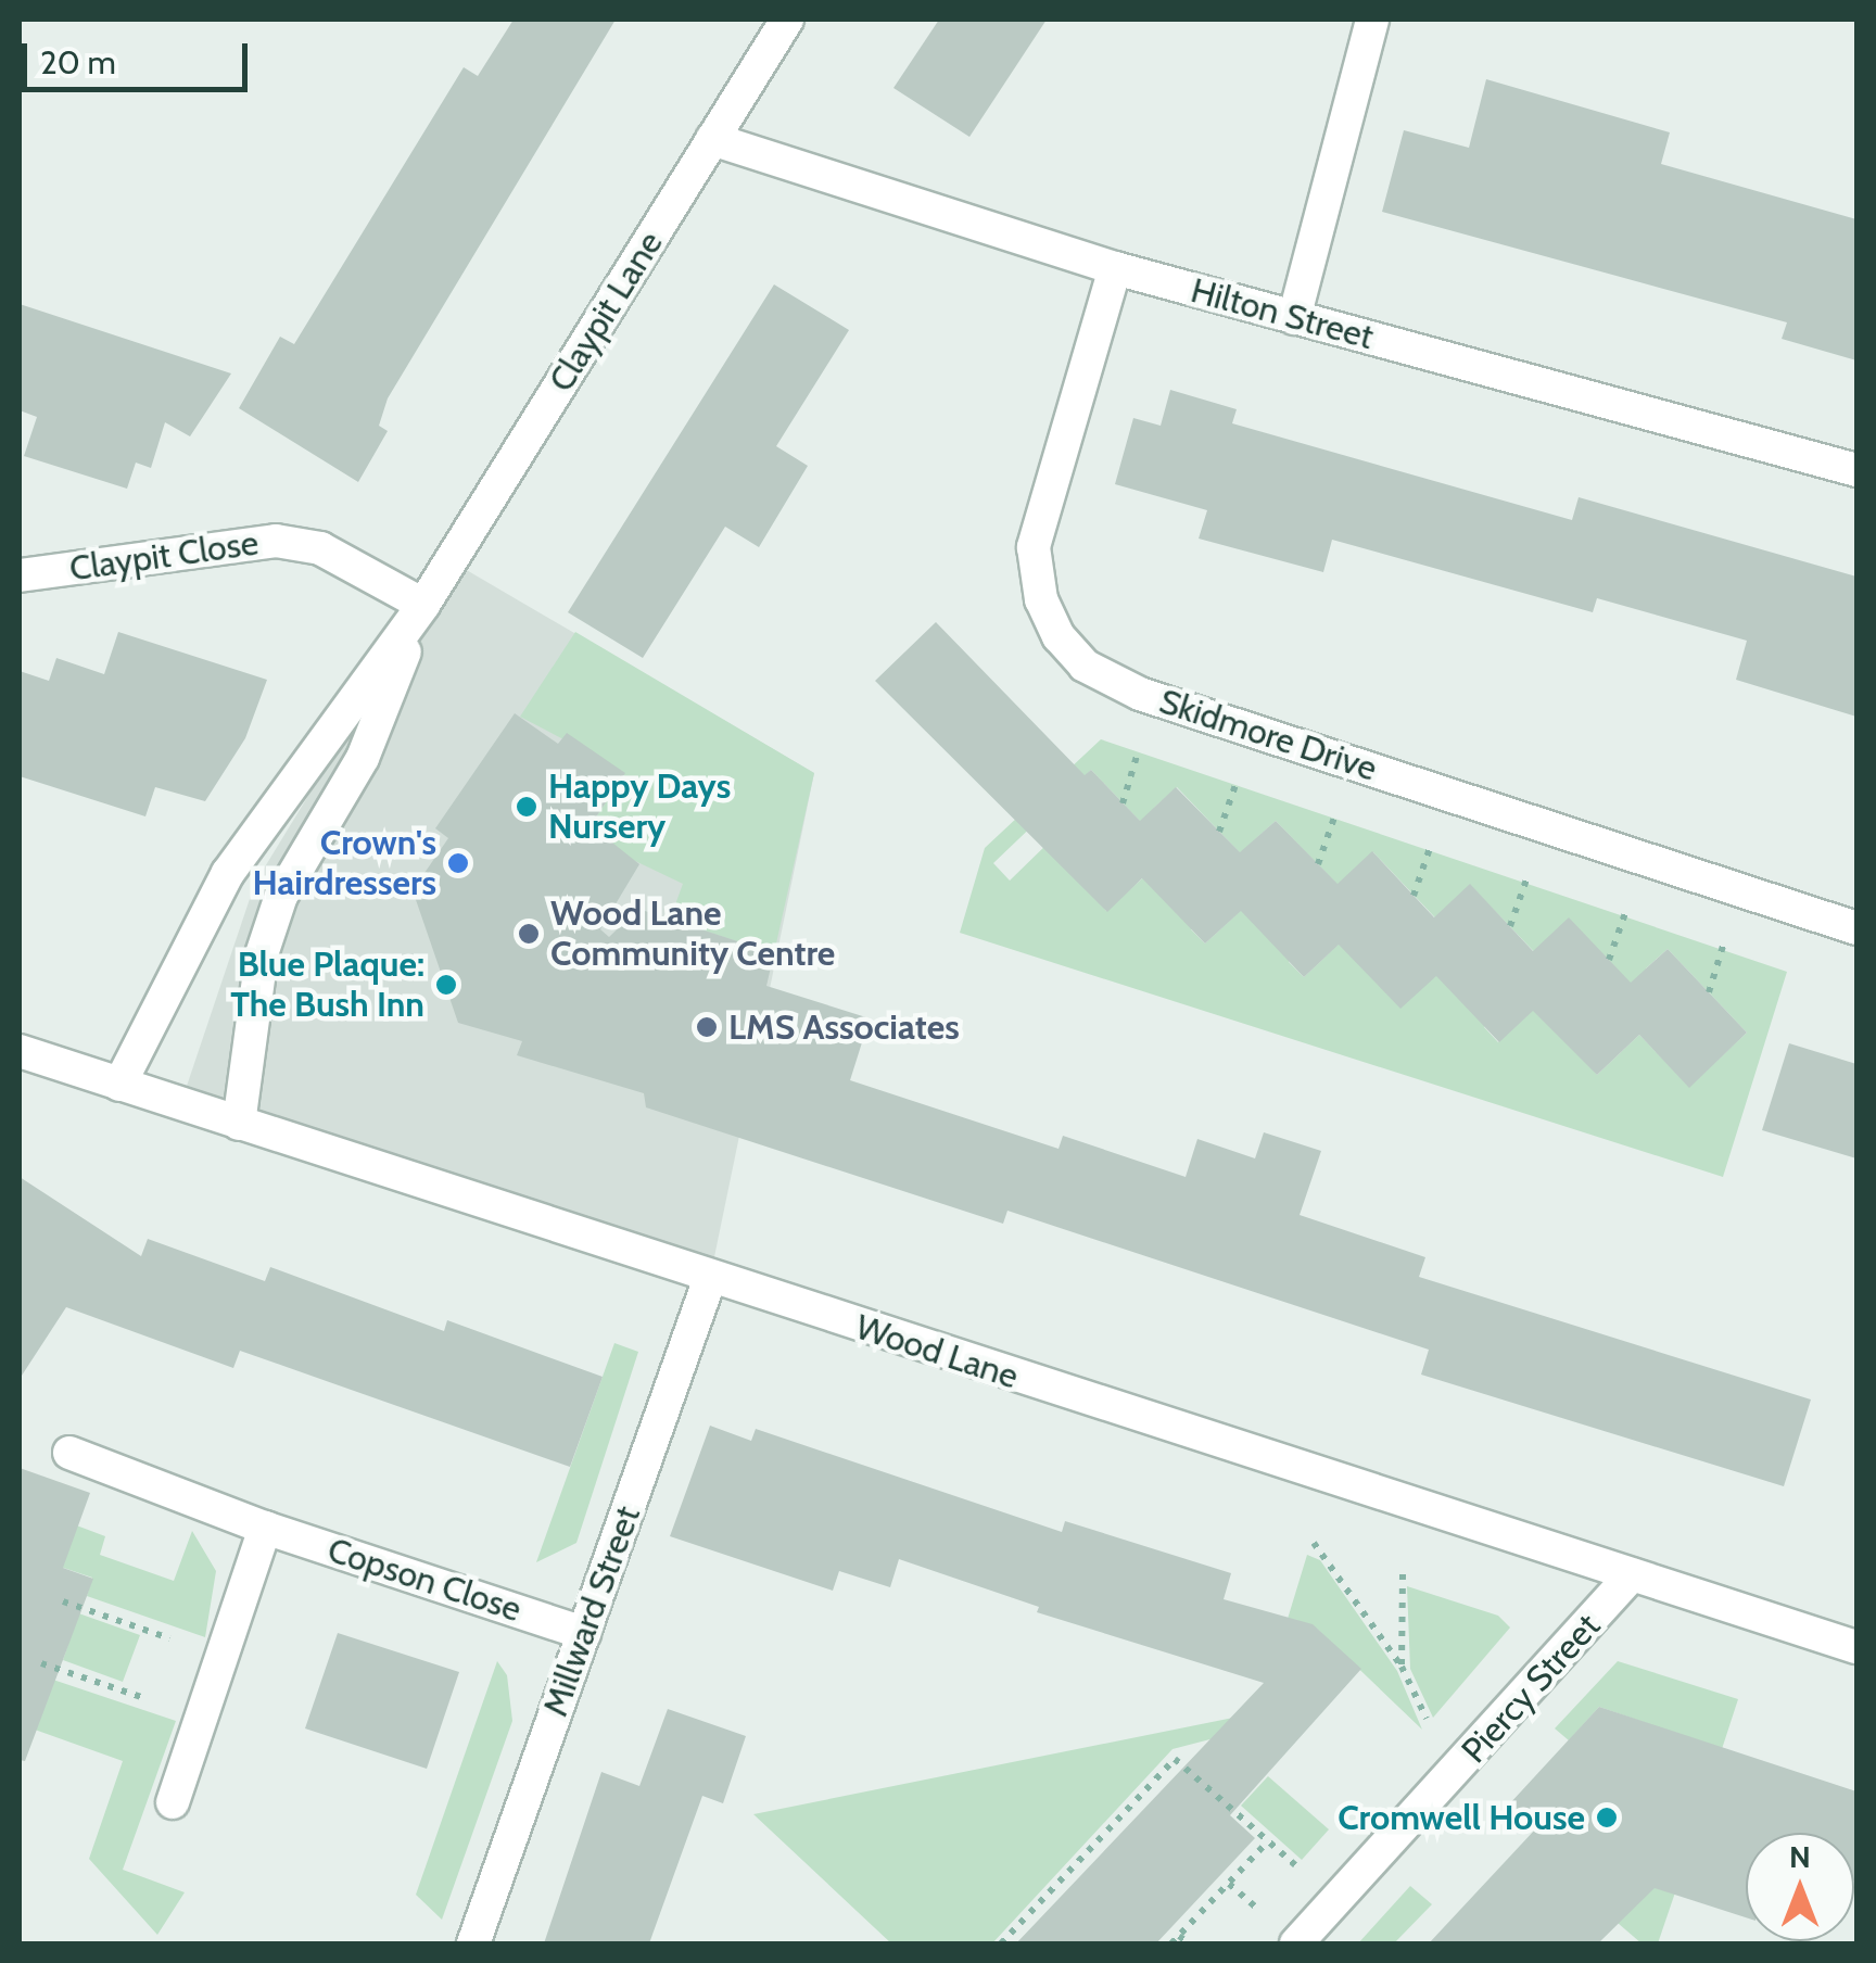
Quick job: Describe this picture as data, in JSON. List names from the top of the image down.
{
  "streets": {
    "street": [
      "Claypit Lane",
      "Hilton Street",
      "Claypit Close",
      "Skidmore Drive",
      "Wood Lane",
      "Copson Close",
      "Millward Street",
      "Piercy Street"
    ]
  },
  "crossings": [
    ["Claypit Lane", "Hilton Street"],
    ["Claypit Lane", "Claypit Close"],
    ["Claypit Lane", "Wood Lane"],
    ["Hilton Street", "Skidmore Drive"],
    ["Wood Lane", "Millward Street"],
    ["Wood Lane", "Piercy Street"],
    ["Copson Close", "Millward Street"]
  ],
  "places": [
    "Happy Days Nursery",
    "Crown's Hairdressers",
    "Wood Lane Community Centre",
    "Blue Plaque: The Bush Inn",
    "LMS Associates",
    "Cromwell House"
  ],
  "scale_bar": "20 m",
  "north": "top"
}
